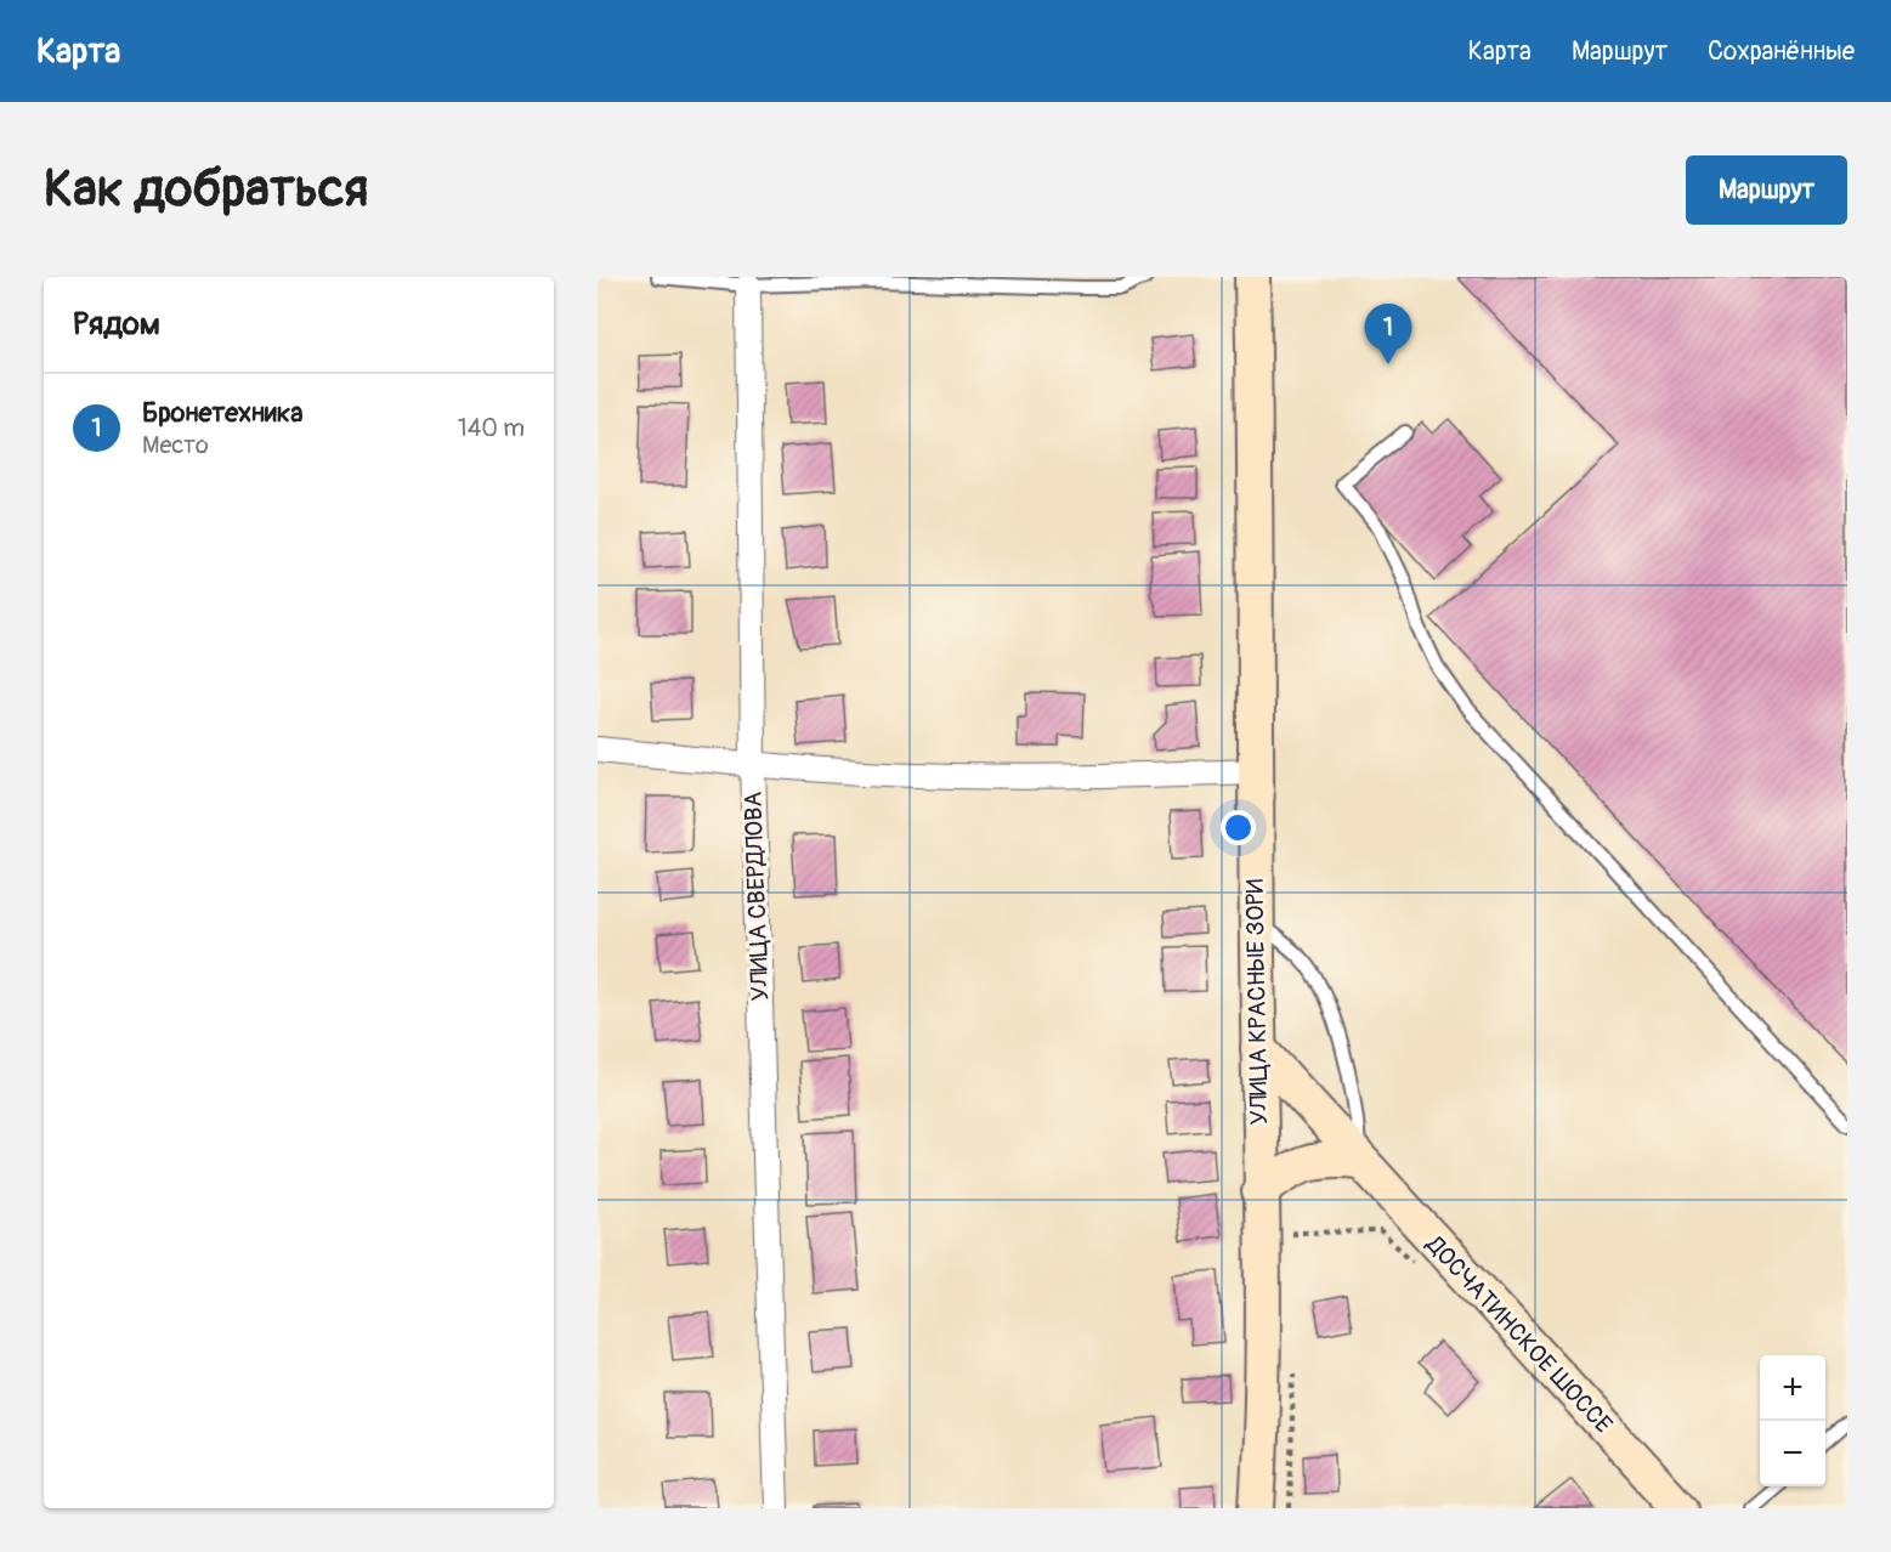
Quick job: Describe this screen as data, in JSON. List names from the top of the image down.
{
  "streets": {
    "main road": ["УЛИЦА КРАСНЫЕ ЗОРИ", "ДОСЧАТИНСКОЕ ШОССЕ"],
    "street": ["УЛИЦА СВЕРДЛОВА"]
  },
  "crossings": [
    ["УЛИЦА КРАСНЫЕ ЗОРИ", "ДОСЧАТИНСКОЕ ШОССЕ"]
  ],
  "page": {
    "header": "Карта",
    "nav": ["Карта", "Маршрут", "Сохранённые"],
    "buttons": "Маршрут",
    "title": "Как добраться",
    "heading": "Рядом",
    "pins": "1",
    "list": [
      {
        "mark": "1",
        "name": "Бронетехника",
        "note": "Место",
        "value": "140 m"
      }
    ],
    "map_buttons": ["+", "−"]
  }
}
